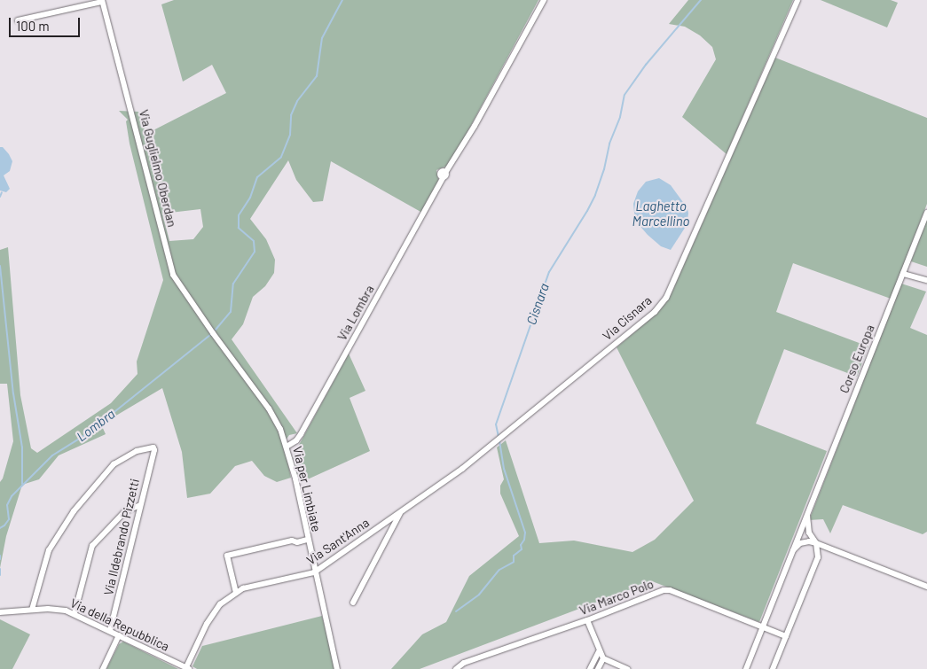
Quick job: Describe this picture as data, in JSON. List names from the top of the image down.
{
  "streets": {
    "street": [
      "Via Guglielmo Oberdan",
      "Via Lombra",
      "Via Cisnara",
      "Corso Europa",
      "Via per Limbiate",
      "Via Ildebrando Pizzetti",
      "Via Sant'Anna",
      "Via Marco Polo",
      "Via della Repubblica"
    ]
  },
  "crossings": [
    ["Via Guglielmo Oberdan", "Via per Limbiate"],
    ["Via Lombra", "Via per Limbiate"],
    ["Via Cisnara", "Via Sant'Anna"],
    ["Corso Europa", "Via Marco Polo"],
    ["Via per Limbiate", "Via Sant'Anna"],
    ["Via Ildebrando Pizzetti", "Via della Repubblica"],
    ["Via Sant'Anna", "Via della Repubblica"]
  ],
  "water": ["Laghetto Marcellino", "Cisnara", "Lombra"],
  "scale_bar": "100 m"
}
